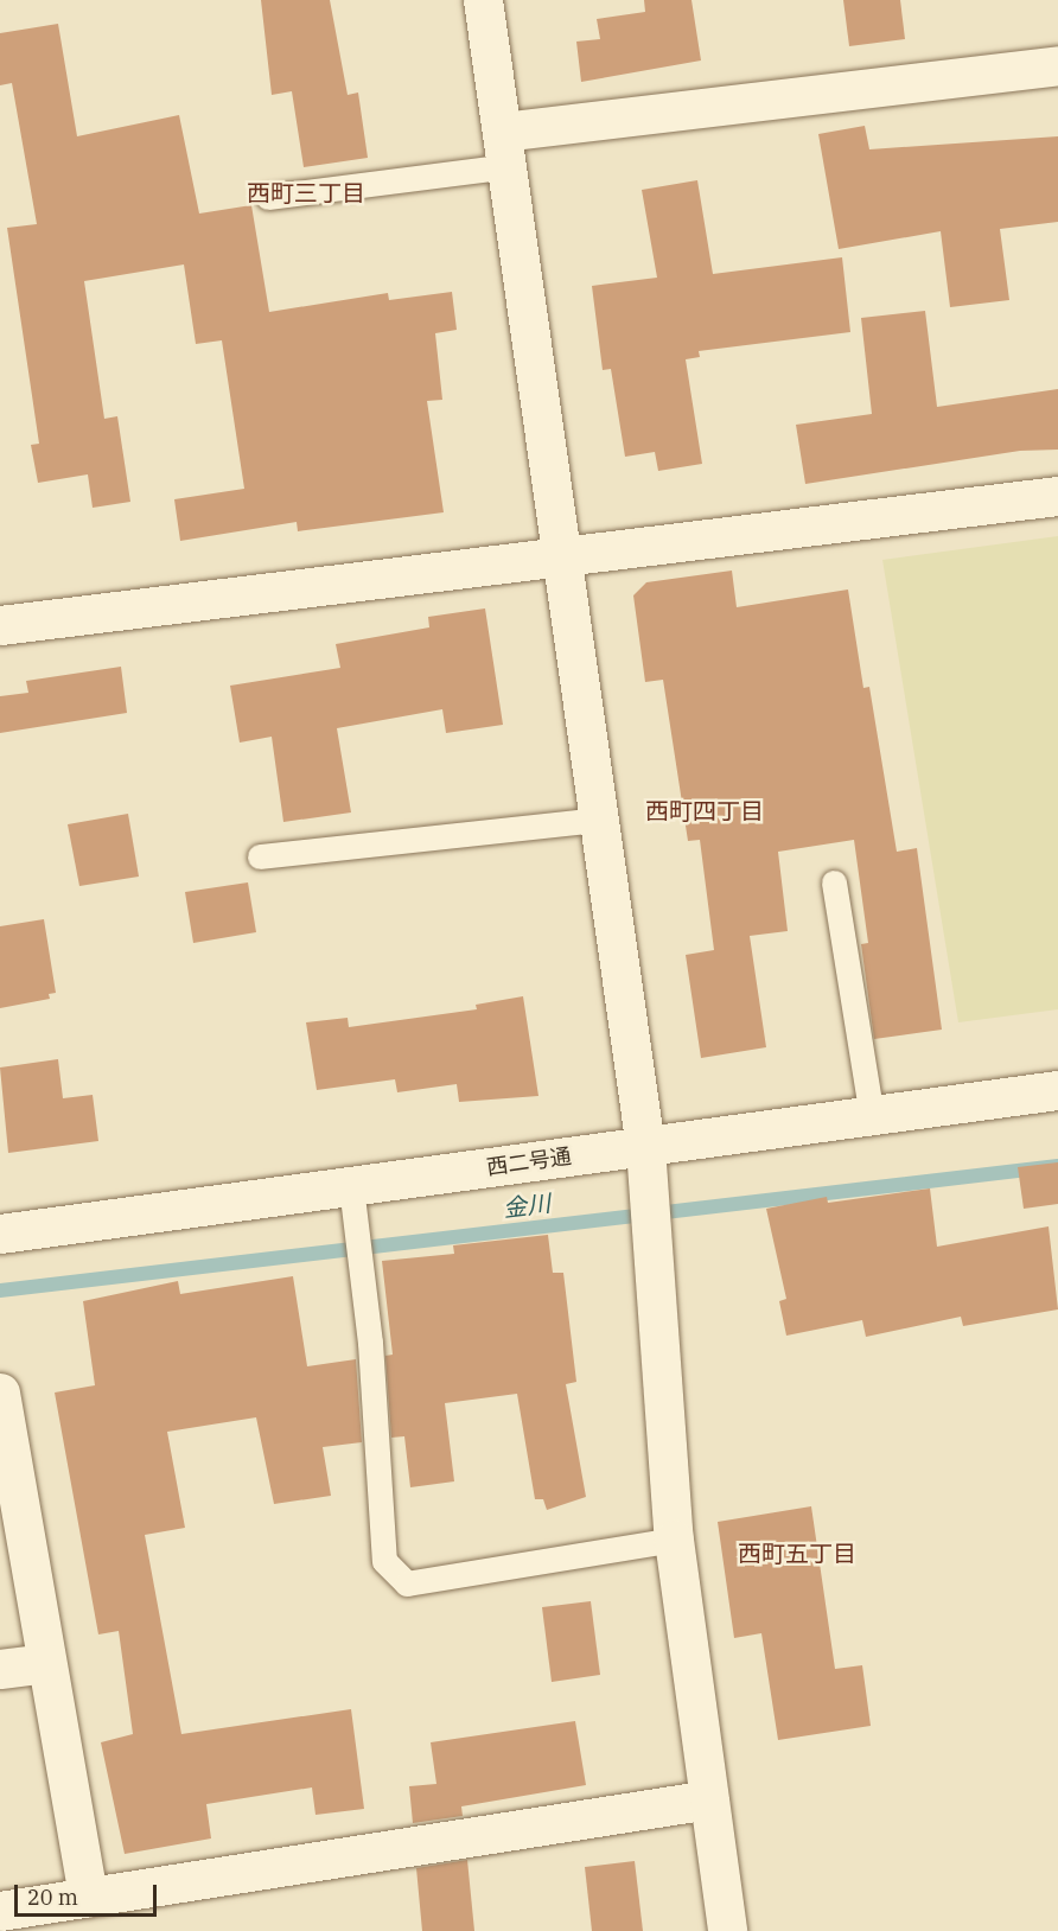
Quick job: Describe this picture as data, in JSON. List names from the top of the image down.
{
  "streets": {
    "street": ["西二号通"]
  },
  "districts": ["西町三丁目", "西町四丁目", "西町五丁目"],
  "water": ["金川"],
  "scale_bar": "20 m"
}
